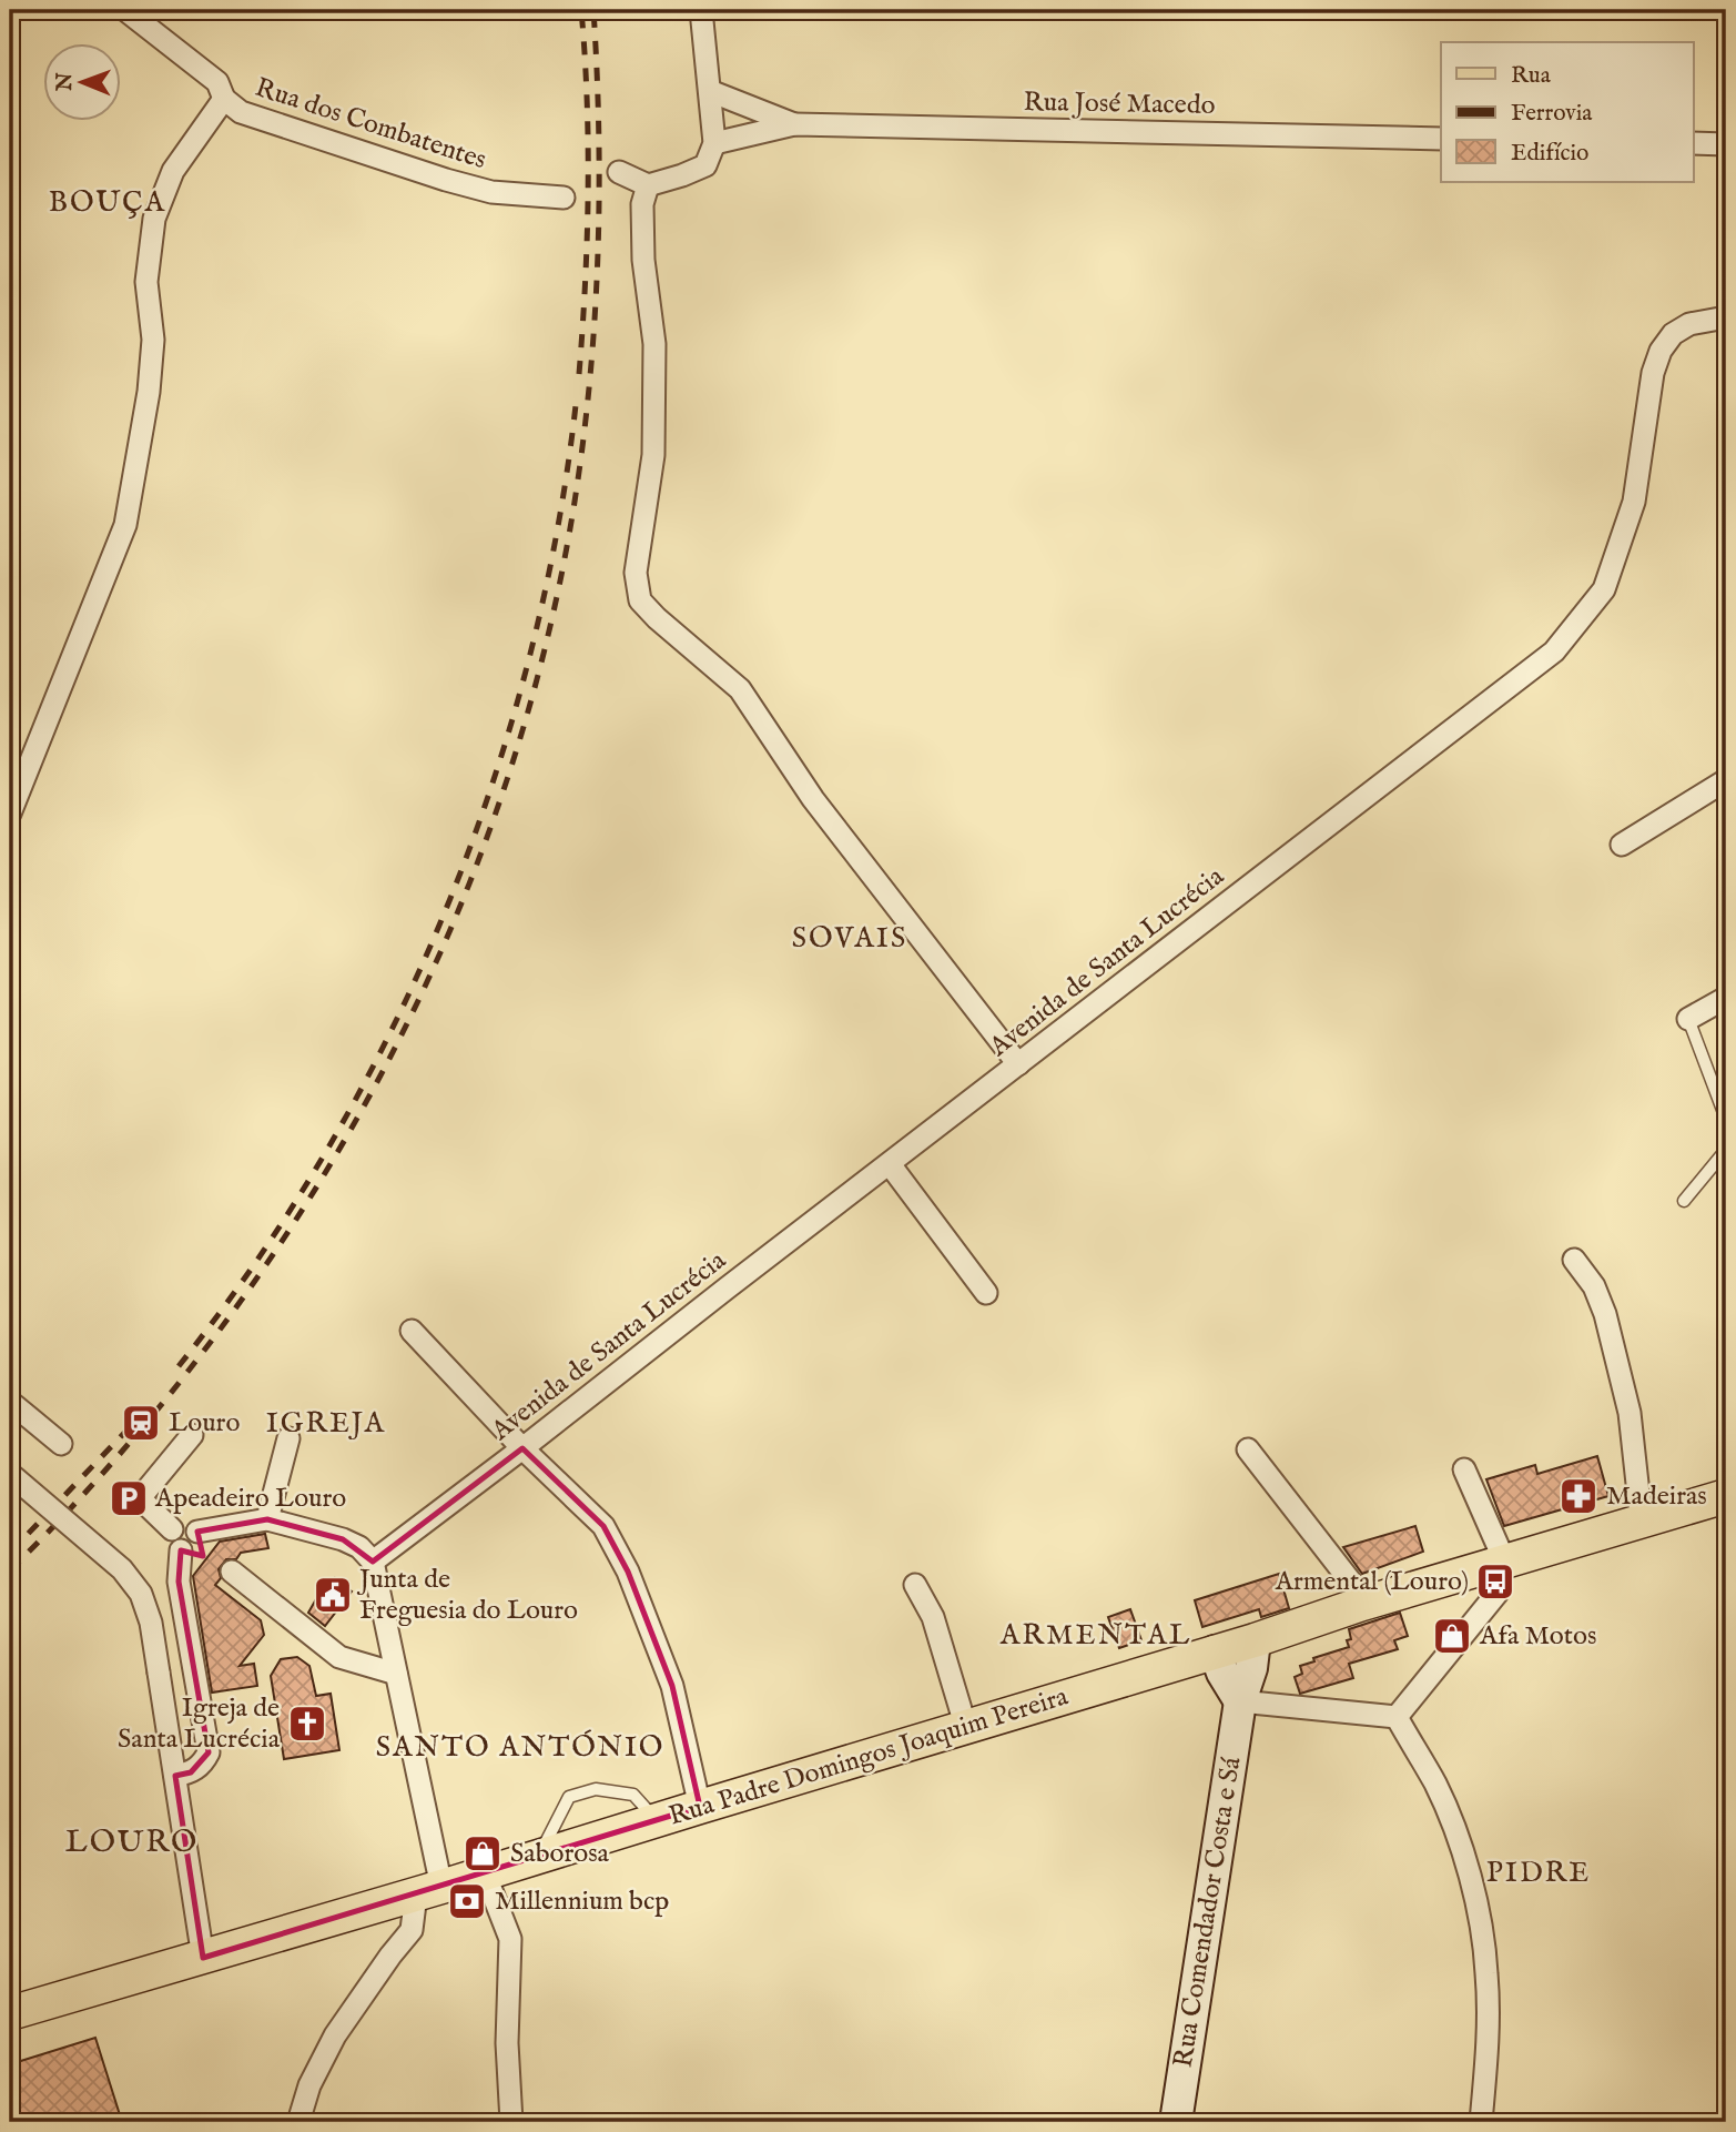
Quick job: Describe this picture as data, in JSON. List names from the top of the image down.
{
  "streets": {
    "main road": ["Rua Padre Domingos Joaquim Pereira", "Rua Comendador Costa e Sá"],
    "street": ["Rua José Macedo", "Rua dos Combatentes", "Avenida de Santa Lucrécia"]
  },
  "crossings": [
    ["Rua Padre Domingos Joaquim Pereira", "Rua Comendador Costa e Sá"]
  ],
  "districts": [
    "BOUÇA",
    "SOVAIS",
    "IGREJA",
    "ARMENTAL",
    "SANTO ANTÓNIO",
    "LOURO",
    "PIDRE"
  ],
  "places": {
    "station": ["Louro"],
    "pharmacy": ["Madeiras"],
    "parking": ["Apeadeiro Louro"],
    "bus stop": ["Armental (Louro)"],
    "public building": ["Junta de Freguesia do Louro"],
    "shop": ["Afa Motos", "Saborosa"],
    "church": ["Igreja de Santa Lucrécia"],
    "bank": ["Millennium bcp"]
  },
  "legend": ["Rua", "Ferrovia", "Edifício"],
  "north": "left"
}
